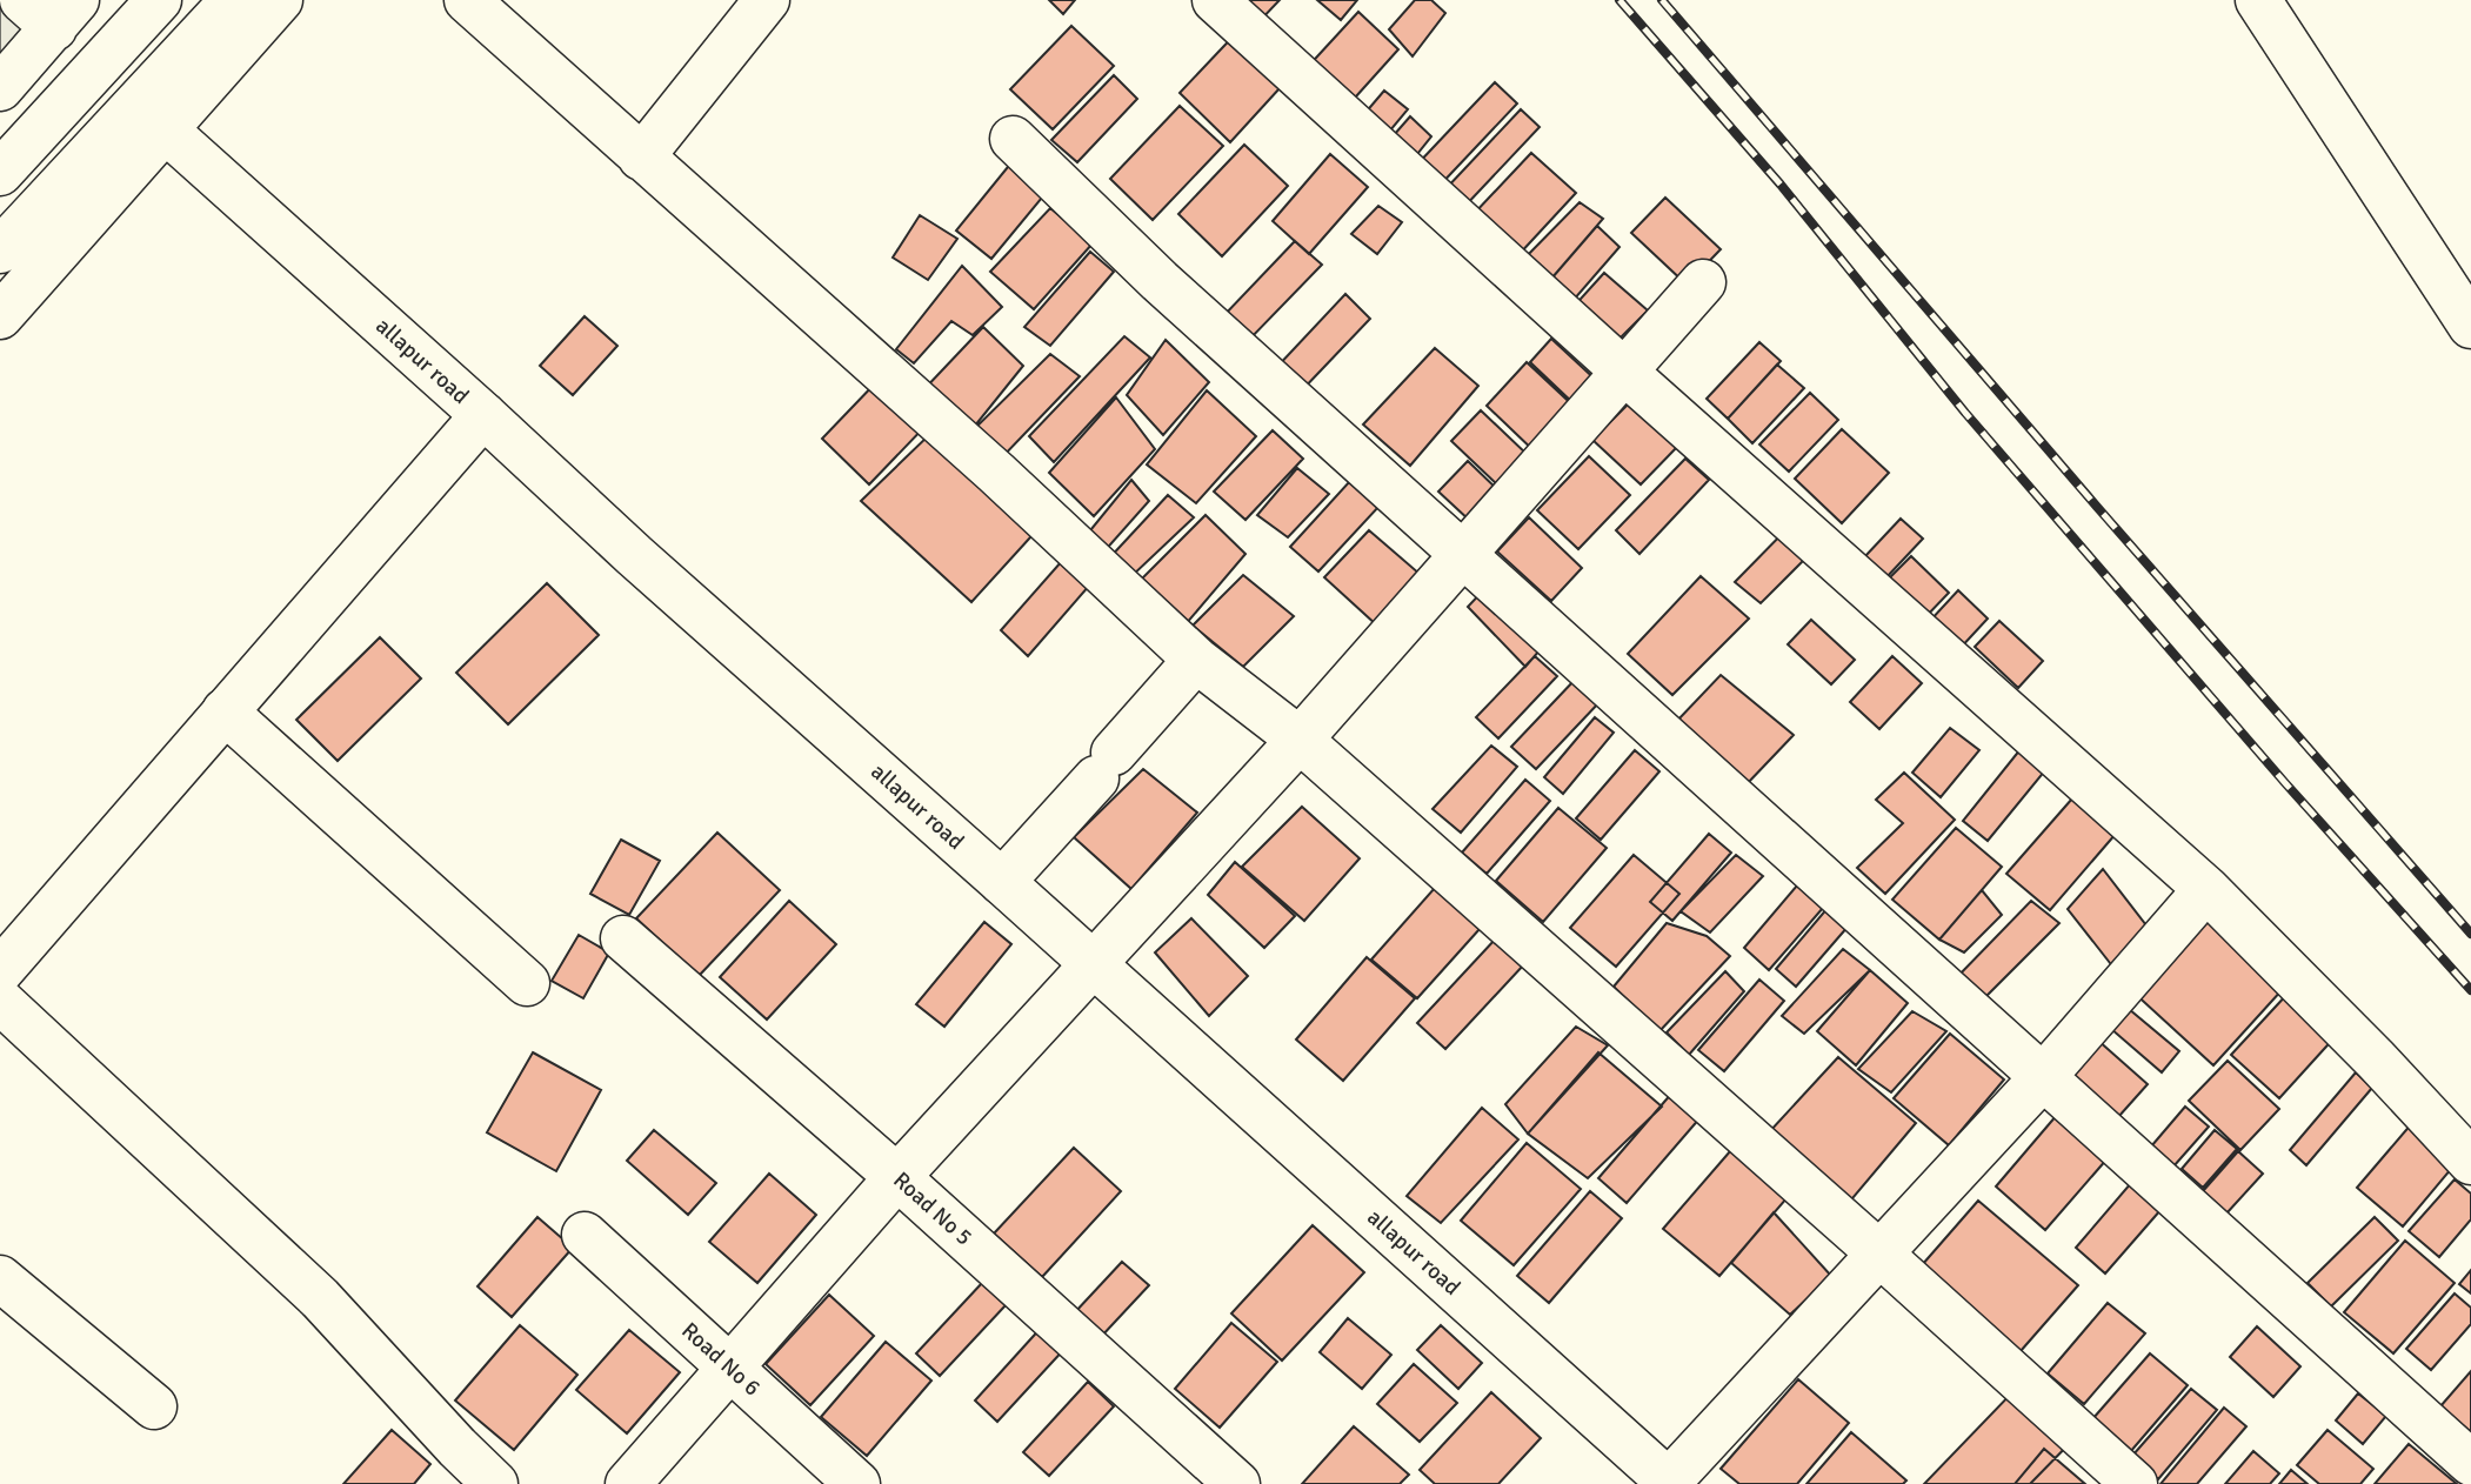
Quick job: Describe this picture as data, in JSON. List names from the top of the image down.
{
  "streets": {
    "street": ["allapur road", "Road No 5", "Road No 6"]
  }
}
